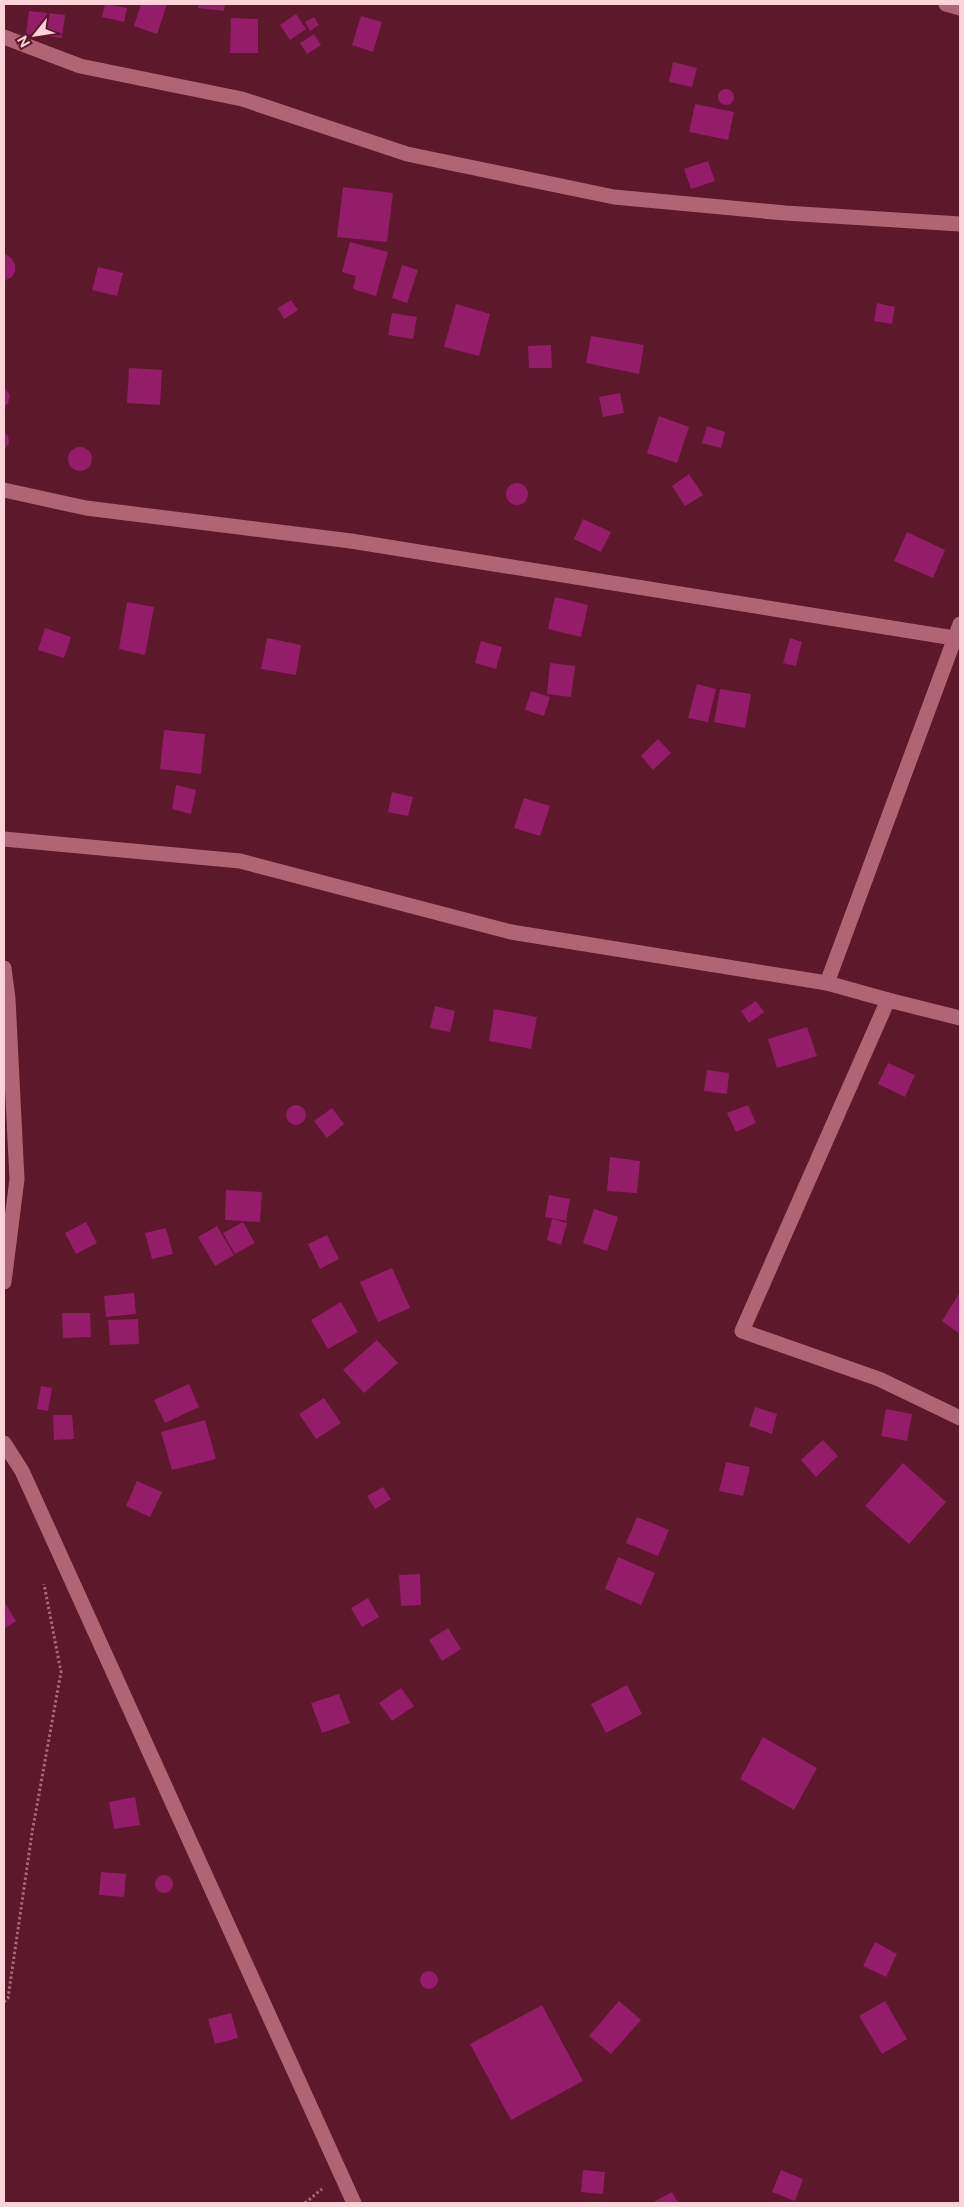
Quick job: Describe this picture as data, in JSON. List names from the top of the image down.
{
  "north": "bottom left"
}
